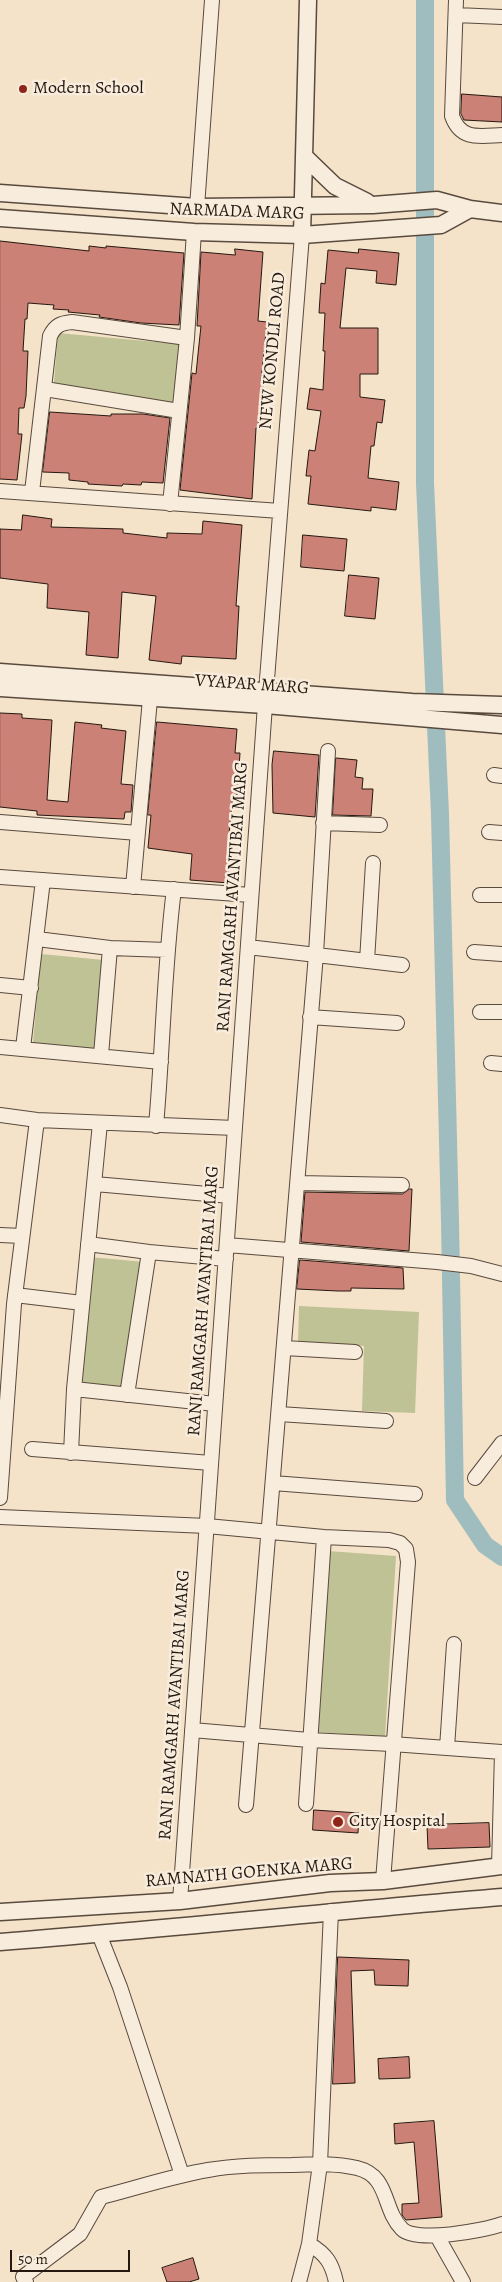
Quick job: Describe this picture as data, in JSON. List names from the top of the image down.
{
  "streets": {
    "street": [
      "NARMADA MARG",
      "NEW KONDLI ROAD",
      "VYAPAR MARG",
      "RANI RAMGARH AVANTIBAI MARG",
      "RAMNATH GOENKA MARG"
    ]
  },
  "crossings": [
    ["NARMADA MARG", "NEW KONDLI ROAD"],
    ["NEW KONDLI ROAD", "VYAPAR MARG"],
    ["NEW KONDLI ROAD", "RANI RAMGARH AVANTIBAI MARG"],
    ["VYAPAR MARG", "RANI RAMGARH AVANTIBAI MARG"],
    ["RANI RAMGARH AVANTIBAI MARG", "RAMNATH GOENKA MARG"]
  ],
  "places": ["Modern School", "City Hospital"],
  "scale_bar": "50 m"
}
